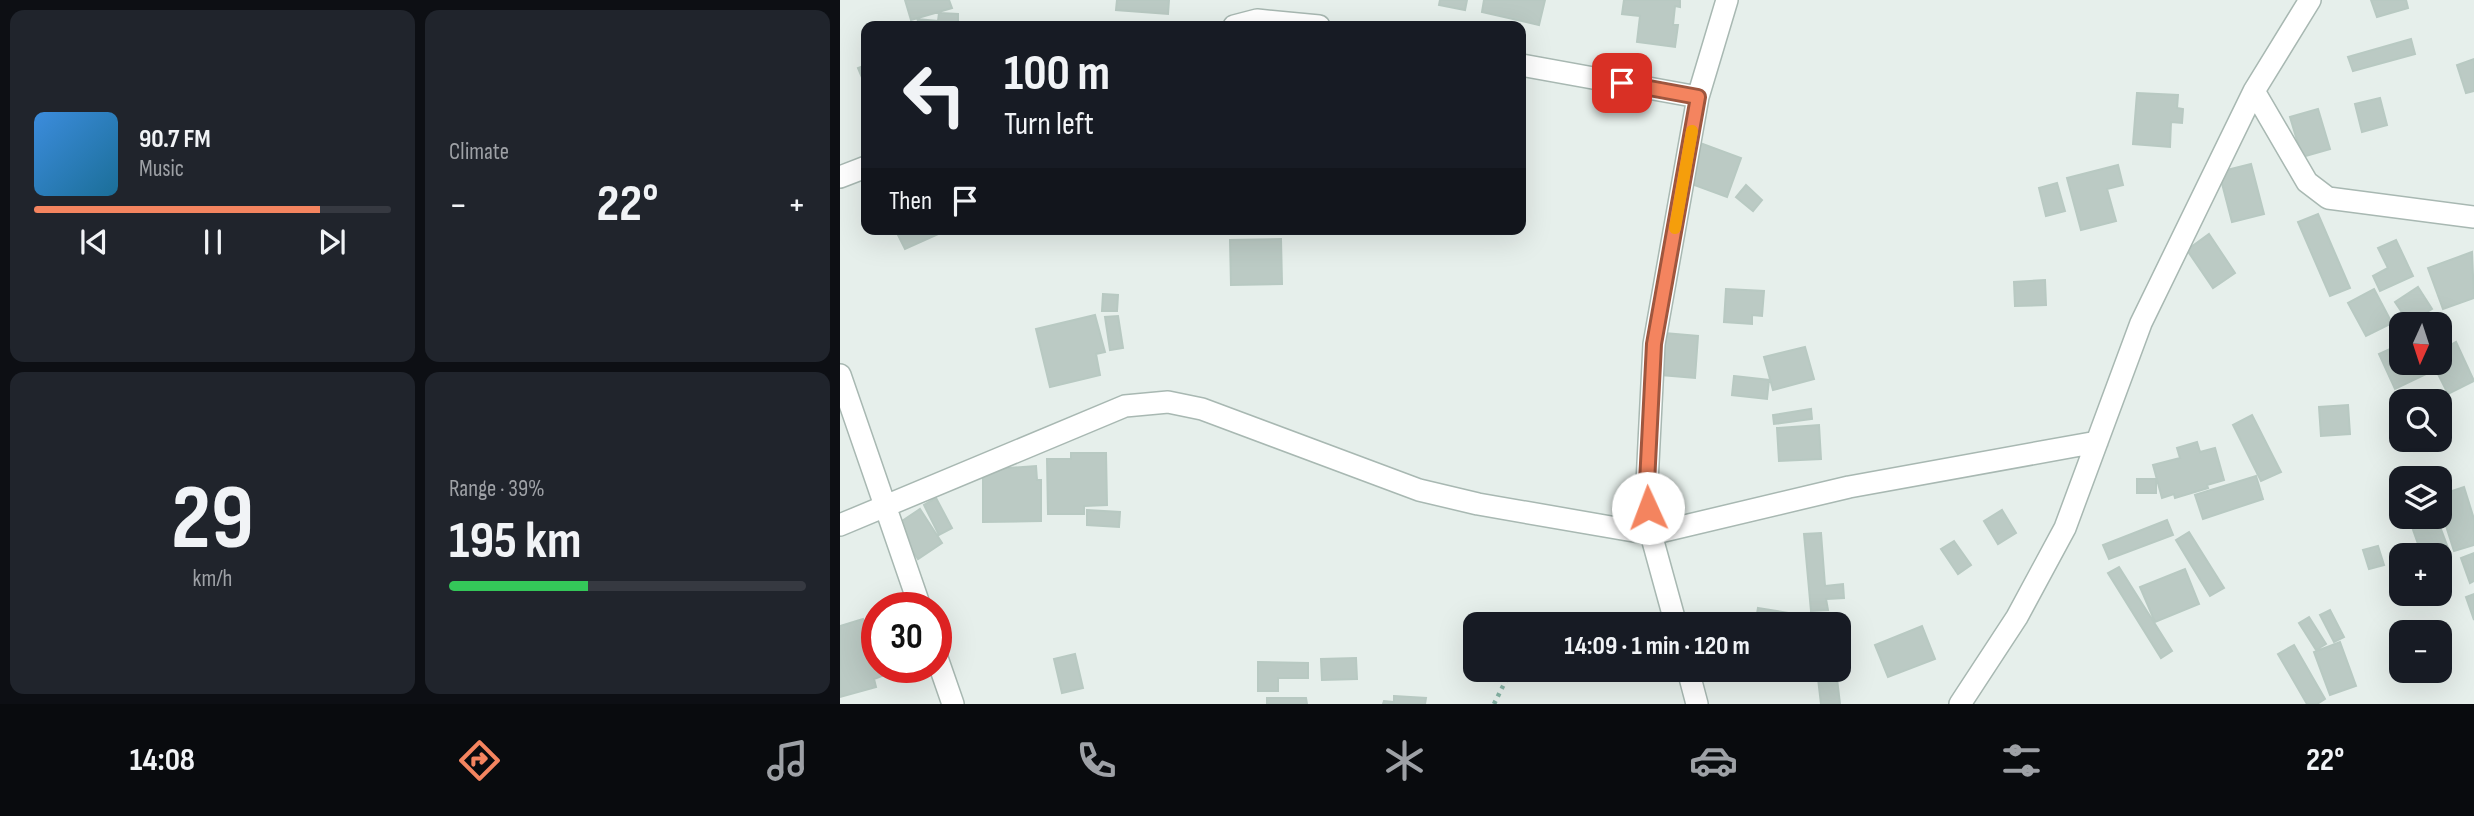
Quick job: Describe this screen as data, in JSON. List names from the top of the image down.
{
  "north": "bottom",
  "page": {
    "tile": [
      "Climate",
      ["29", "km/h"],
      ["Range · 39%", "195 km"]
    ],
    "turn": ["100 m", "Turn left"],
    "song": ["90.7 FM", "Music"],
    "then": "Then",
    "heat": ["−", "22°", "+"],
    "map_buttons": ["+", "−"],
    "limit": "30",
    "trip": "14:09 · 1 min · 120 m",
    "tabs": ["14:08", "22°"]
  }
}
